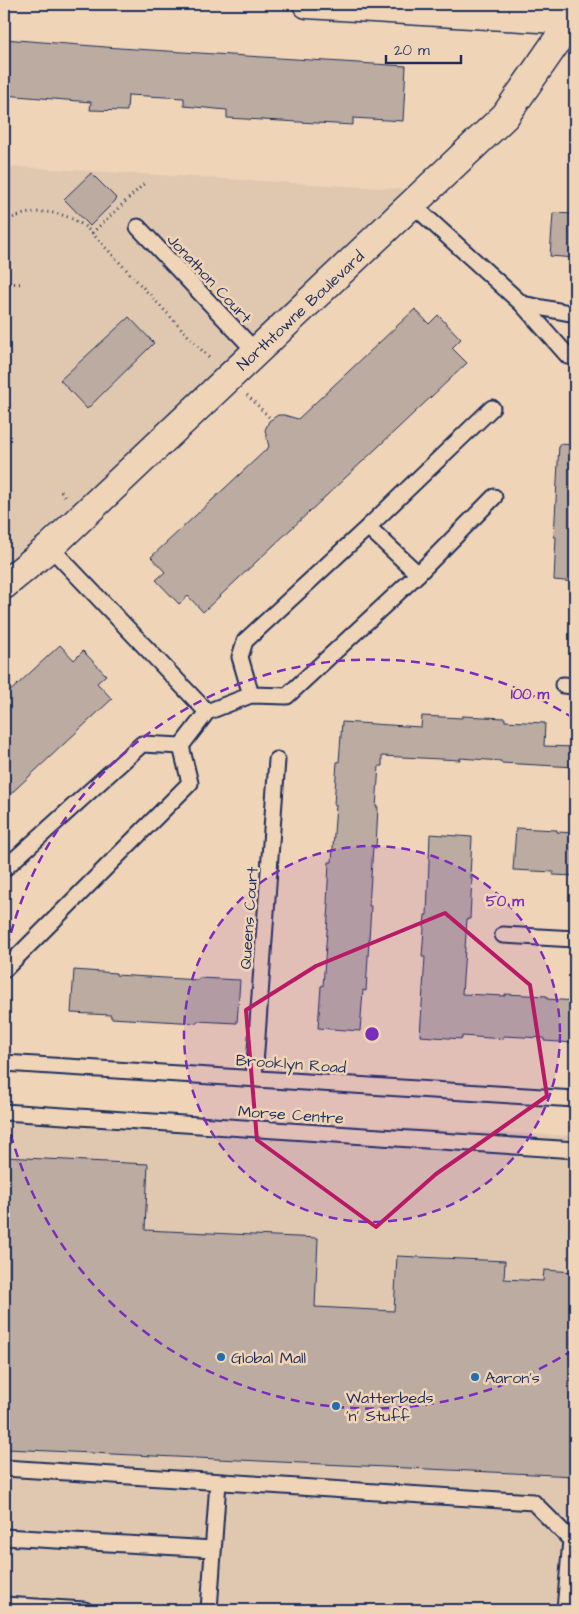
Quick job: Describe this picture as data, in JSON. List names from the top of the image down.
{
  "streets": {
    "street": ["Northtowne Boulevard"],
    "lane": [
      "Jonathon Court",
      "Queens Court",
      "Brooklyn Road",
      "Morse Centre"
    ]
  },
  "crossings": [
    ["Jonathon Court", "Northtowne Boulevard"],
    ["Queens Court", "Brooklyn Road"]
  ],
  "places": ["Global Mall", "Aaron's", "Watterbeds 'n' Stuff"],
  "scale_bar": "20 m",
  "rings": ["100 m", "50 m"]
}
